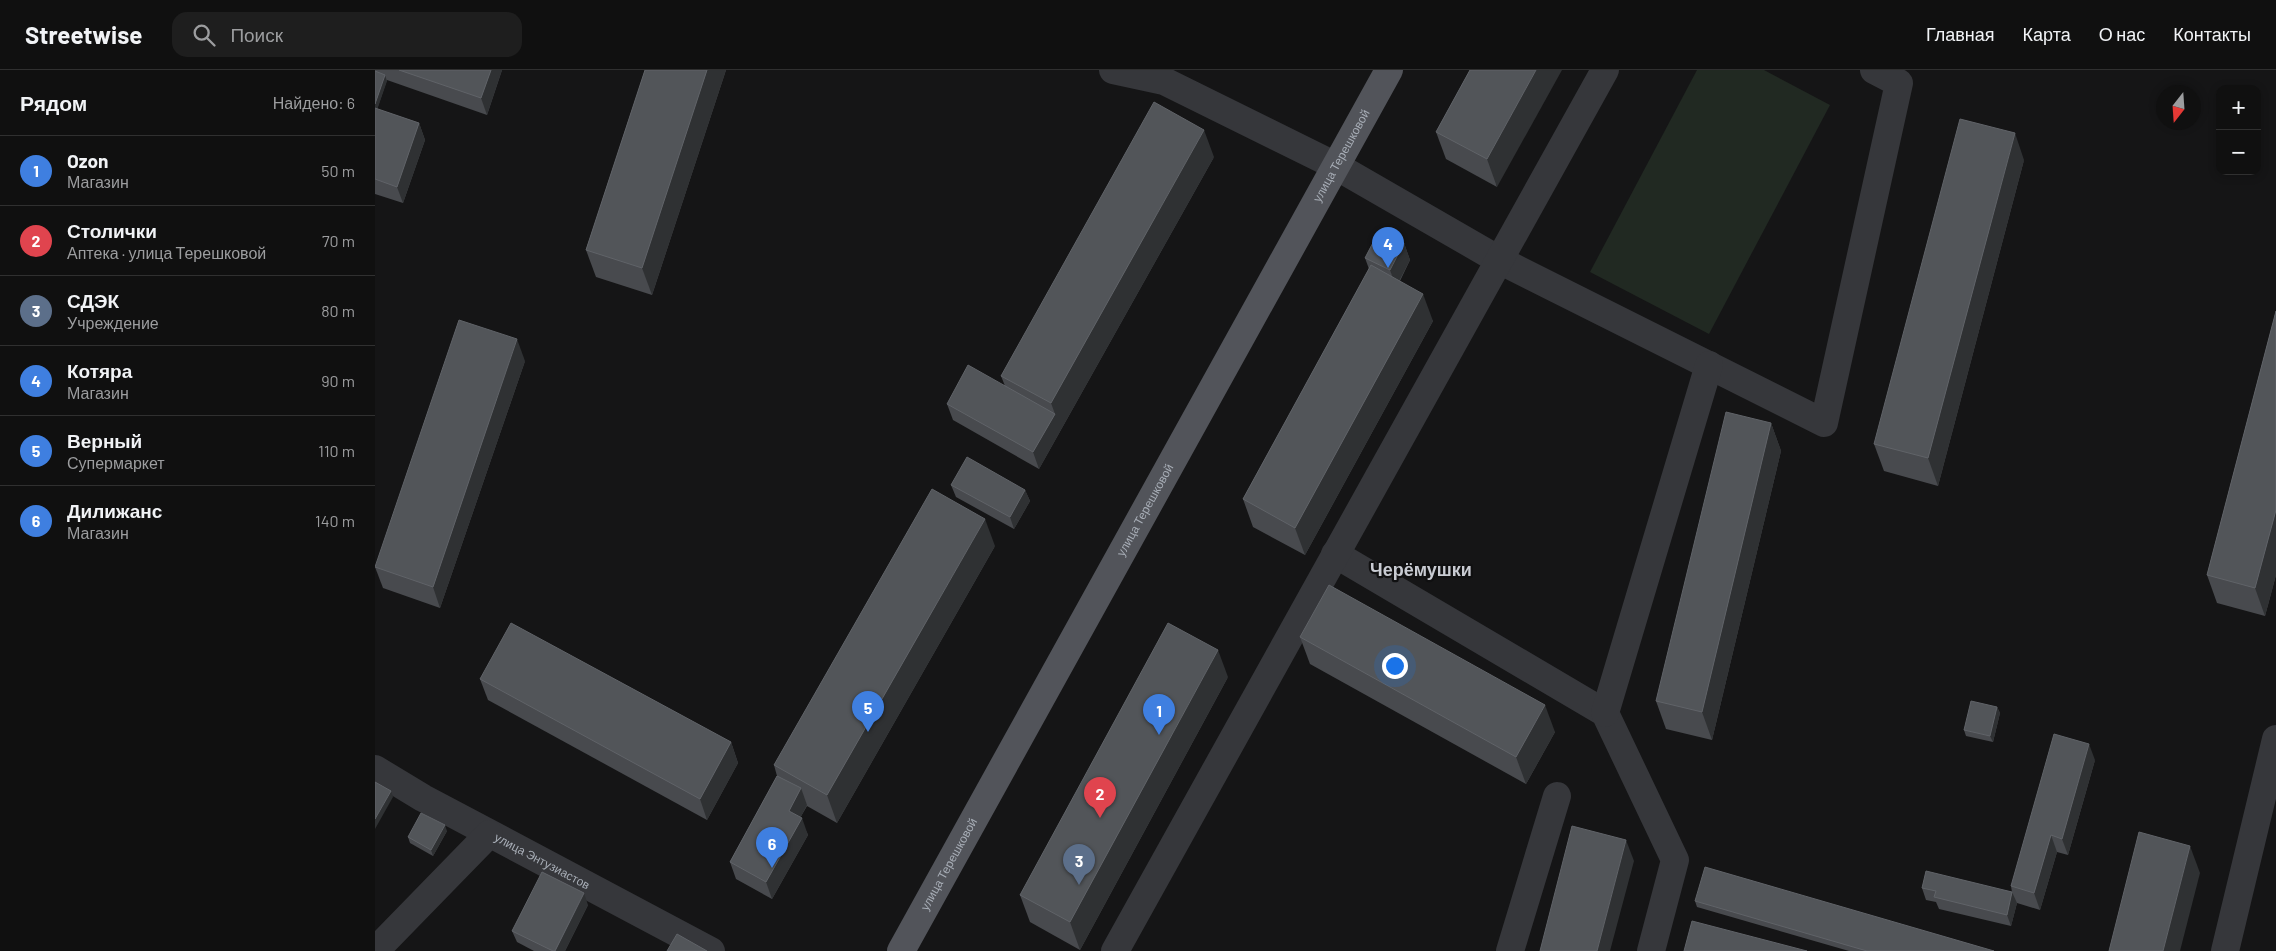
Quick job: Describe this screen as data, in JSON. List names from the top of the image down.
{
  "streets": {
    "main road": ["улица Терешковой"],
    "street": ["улица Энтузиастов"]
  },
  "districts": ["Черёмушки"],
  "north": "bottom",
  "page": {
    "header": "Streetwise",
    "search": "Поиск",
    "nav": [
      "Главная",
      "Карта",
      "О нас",
      "Контакты"
    ],
    "heading": ["Рядом", "Найдено: 6"],
    "map_buttons": ["+", "−"],
    "list": [
      {
        "mark": "1",
        "name": "Ozon",
        "note": "Магазин",
        "value": "50 m"
      },
      {
        "mark": "2",
        "name": "Столички",
        "note": "Аптека · улица Терешковой",
        "value": "70 m"
      },
      {
        "mark": "3",
        "name": "СДЭК",
        "note": "Учреждение",
        "value": "80 m"
      },
      {
        "mark": "4",
        "name": "Котяра",
        "note": "Магазин",
        "value": "90 m"
      },
      {
        "mark": "5",
        "name": "Верный",
        "note": "Супермаркет",
        "value": "110 m"
      },
      {
        "mark": "6",
        "name": "Дилижанс",
        "note": "Магазин",
        "value": "140 m"
      }
    ],
    "pins": [
      "4",
      "5",
      "1",
      "2",
      "6",
      "3"
    ]
  }
}
